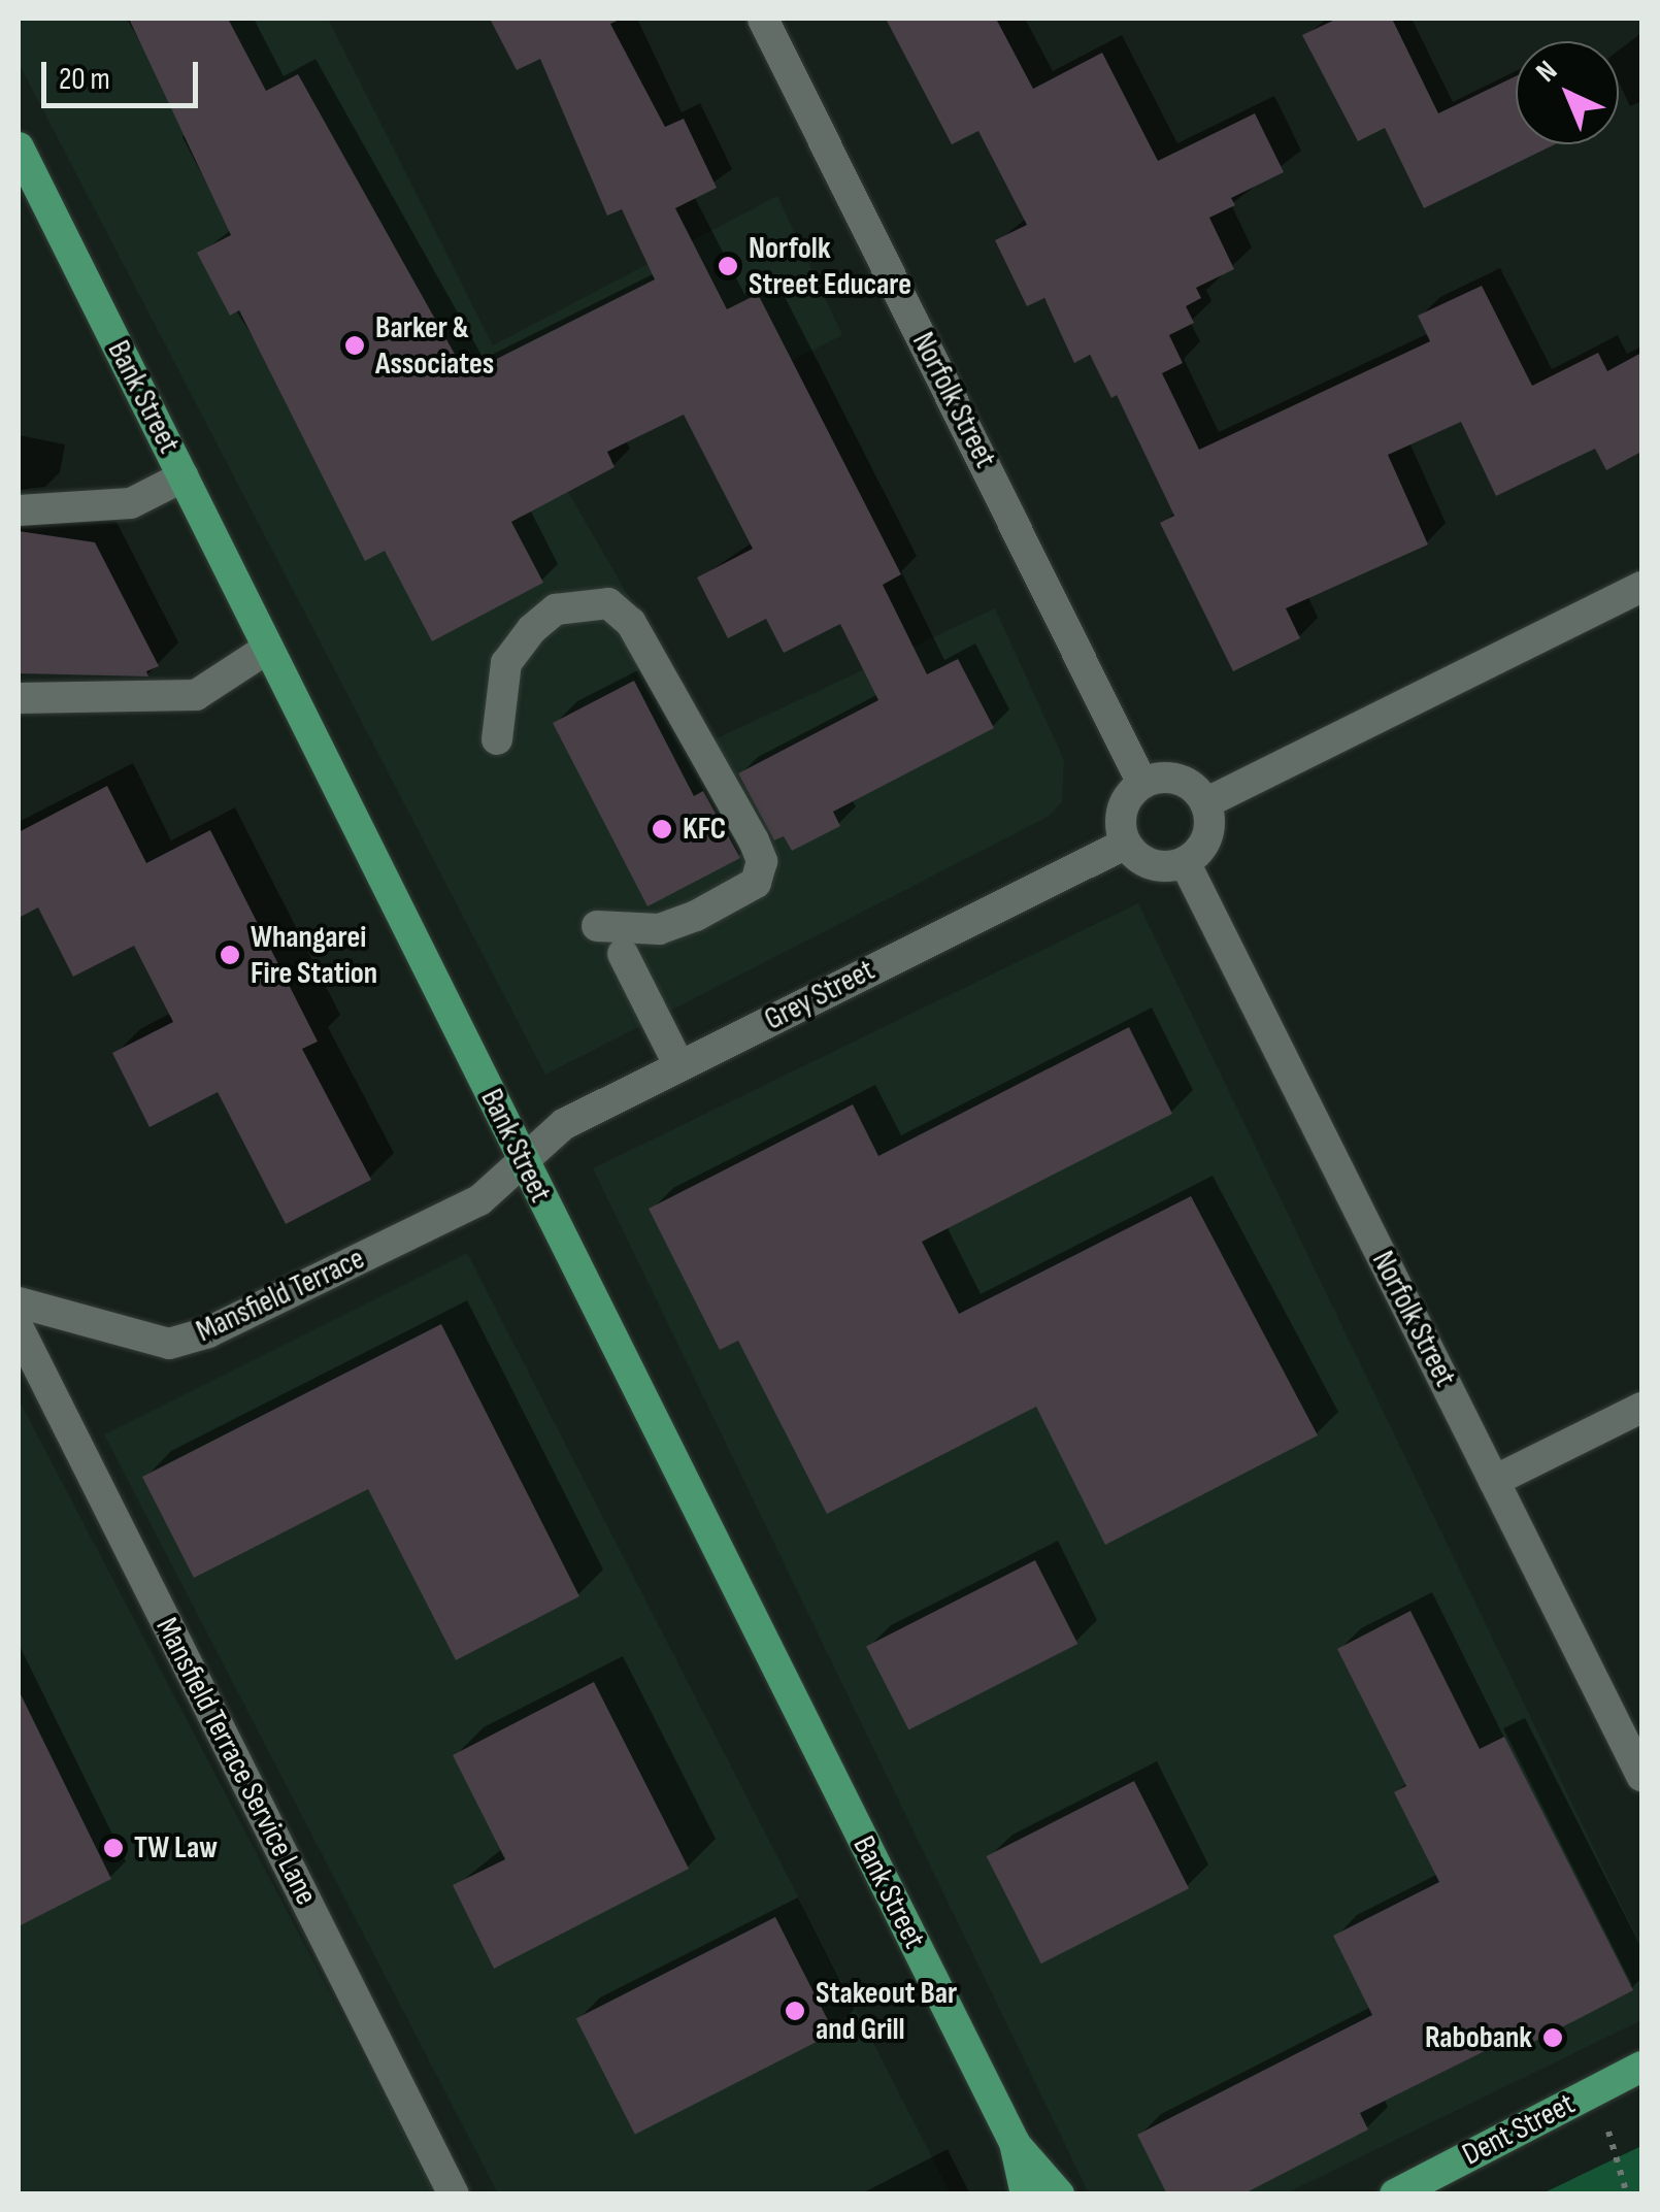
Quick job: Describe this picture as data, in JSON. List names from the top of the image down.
{
  "streets": {
    "main road": ["Bank Street", "Dent Street"],
    "street": [
      "Norfolk Street",
      "Grey Street",
      "Mansfield Terrace",
      "Mansfield Terrace Service Lane"
    ]
  },
  "crossings": [
    ["Bank Street", "Grey Street"],
    ["Bank Street", "Mansfield Terrace"],
    ["Norfolk Street", "Grey Street"],
    ["Grey Street", "Mansfield Terrace"]
  ],
  "places": [
    "Norfolk Street Educare",
    "Barker & Associates",
    "KFC",
    "Whangarei Fire Station",
    "TW Law",
    "Stakeout Bar and Grill",
    "Rabobank"
  ],
  "scale_bar": "20 m",
  "north": "top left"
}
